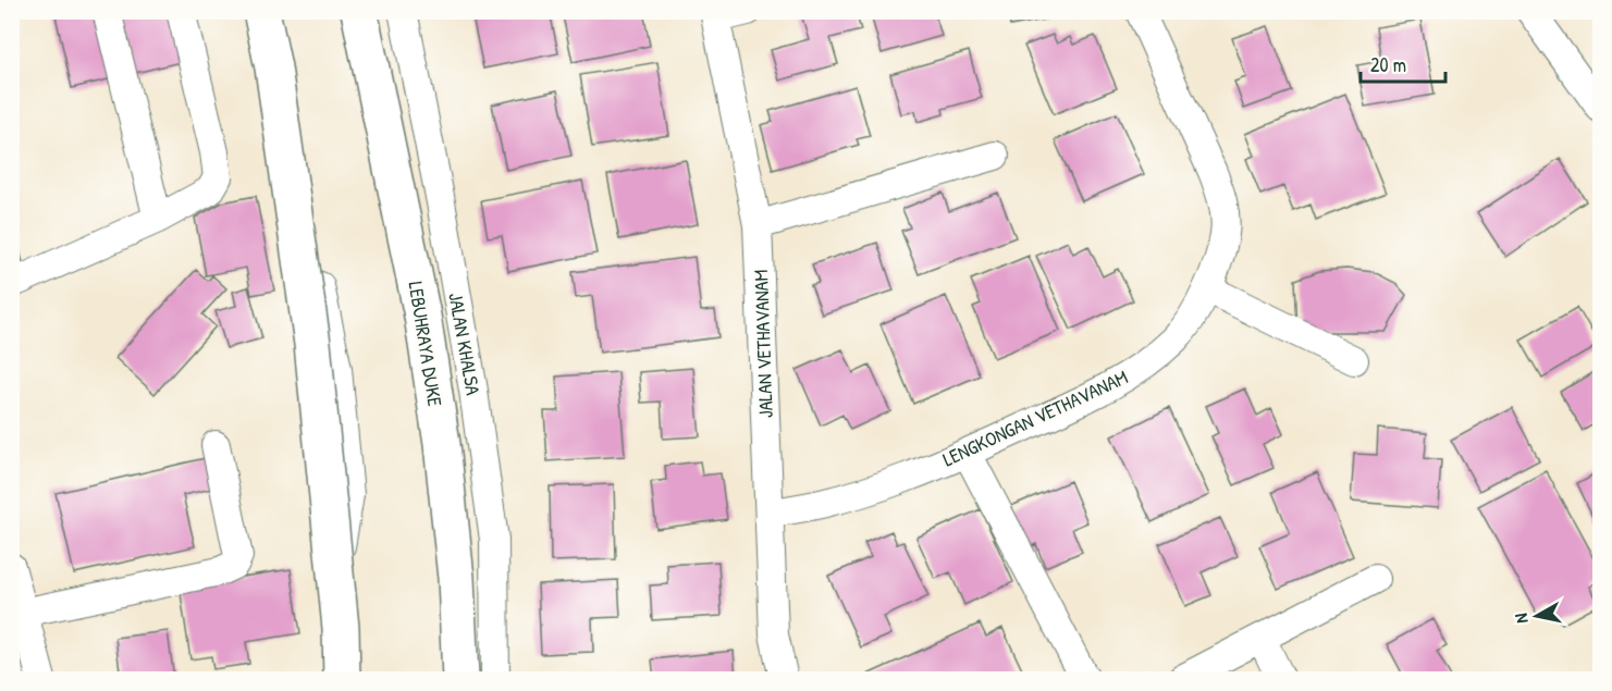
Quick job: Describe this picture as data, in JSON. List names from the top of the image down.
{
  "streets": {
    "highway": ["LEBUHRAYA DUKE"],
    "street": ["JALAN KHALSA", "JALAN VETHAVANAM", "LENGKONGAN VETHAVANAM"]
  },
  "crossings": [
    ["JALAN VETHAVANAM", "LENGKONGAN VETHAVANAM"]
  ],
  "scale_bar": "20 m",
  "north": "left"
}
